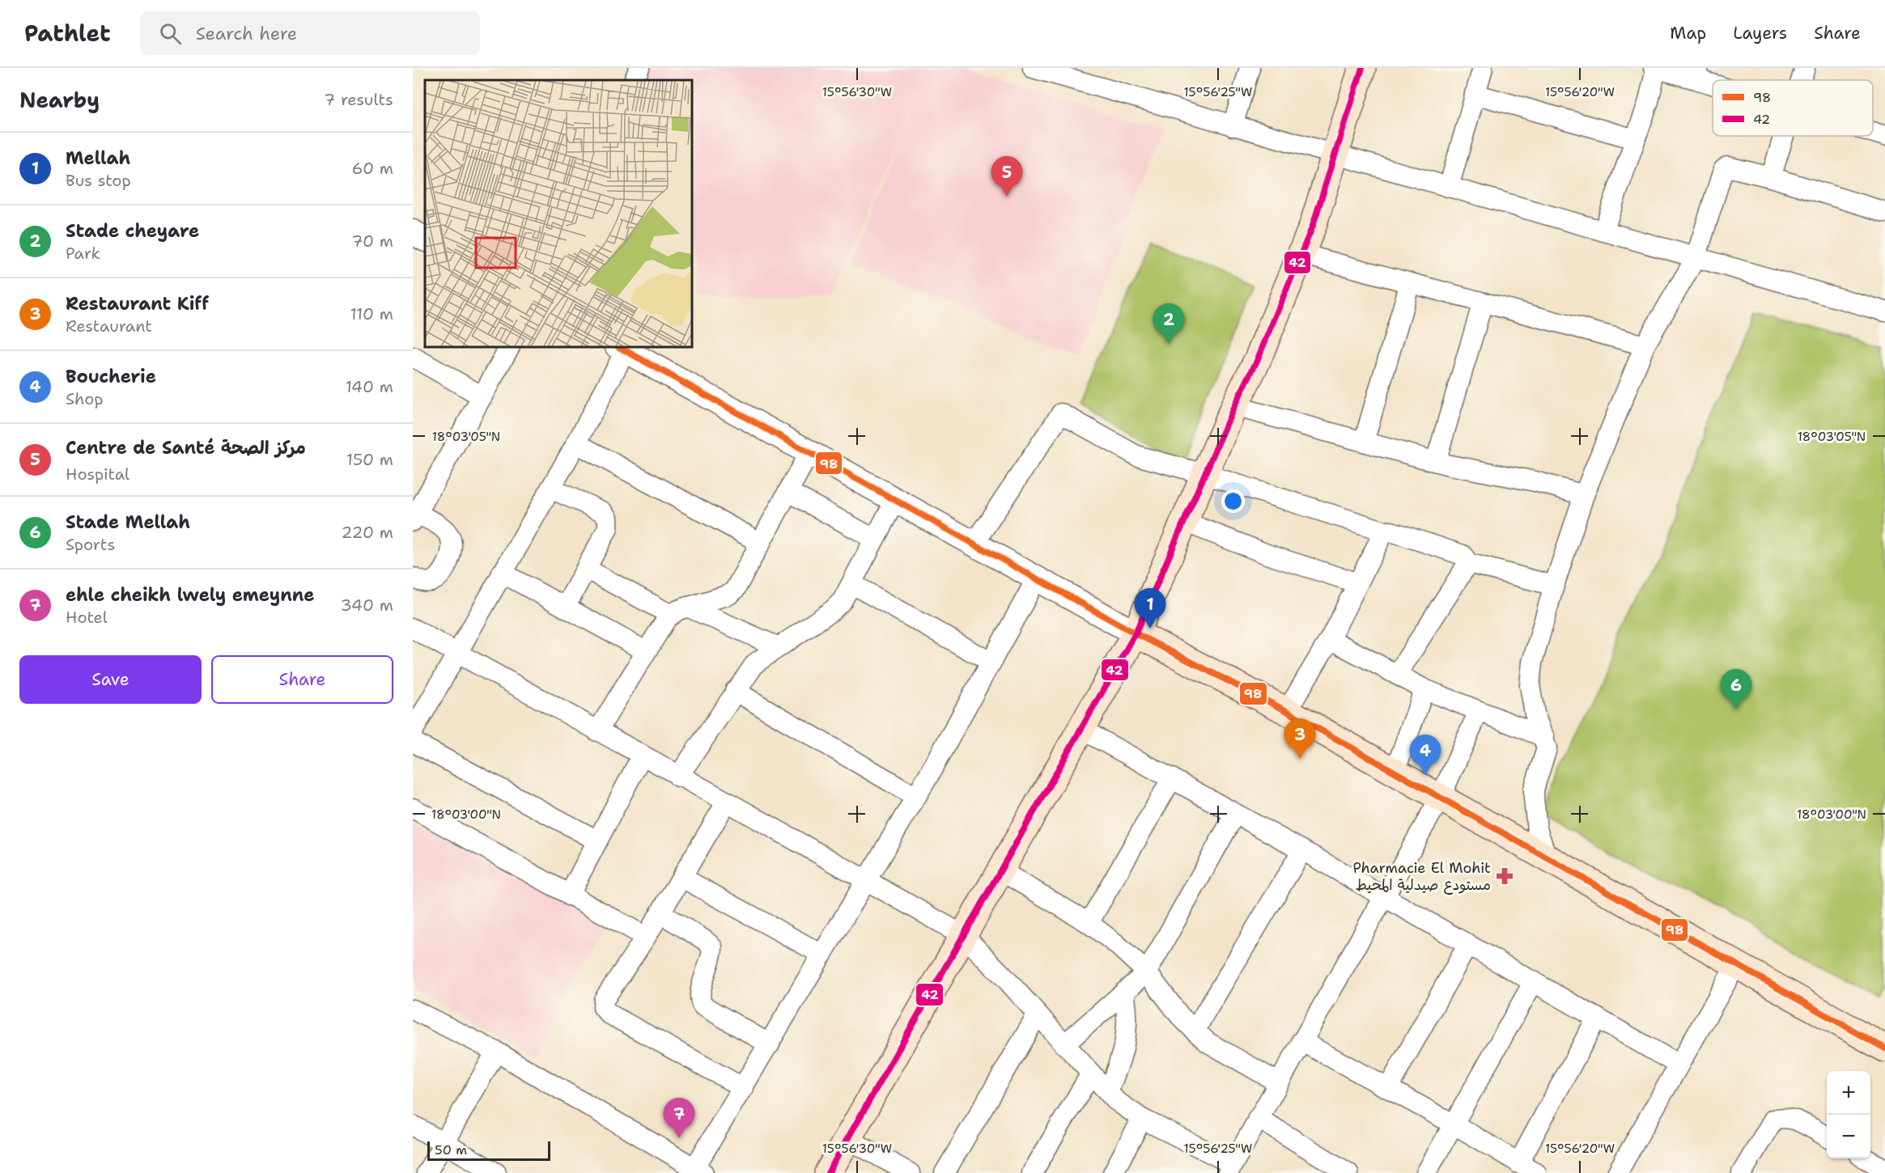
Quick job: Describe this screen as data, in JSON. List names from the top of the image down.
{
  "places": {
    "pharmacy": ["Pharmacie El Mohit مستودع صيدلية المحيط"]
  },
  "lines": ["transit line 42", "transit line 98"],
  "legend": ["98", "42"],
  "scale_bar": "50 m",
  "page": {
    "header": "Pathlet",
    "search": "Search here",
    "nav": ["Map", "Layers", "Share"],
    "heading": ["Nearby", "7 results"],
    "list": [
      {
        "mark": "1",
        "name": "Mellah",
        "note": "Bus stop",
        "value": "60 m"
      },
      {
        "mark": "2",
        "name": "Stade cheyare",
        "note": "Park",
        "value": "70 m"
      },
      {
        "mark": "3",
        "name": "Restaurant Kiff",
        "note": "Restaurant",
        "value": "110 m"
      },
      {
        "mark": "4",
        "name": "Boucherie",
        "note": "Shop",
        "value": "140 m"
      },
      {
        "mark": "5",
        "name": "Centre de Santé مركز الصحة",
        "note": "Hospital",
        "value": "150 m"
      },
      {
        "mark": "6",
        "name": "Stade Mellah",
        "note": "Sports",
        "value": "220 m"
      },
      {
        "mark": "7",
        "name": "ehle cheikh lwely emeynne",
        "note": "Hotel",
        "value": "340 m"
      }
    ],
    "pins": [
      "5",
      "2",
      "1",
      "6",
      "3",
      "4",
      "7"
    ],
    "buttons": ["Save", "Share"],
    "map_buttons": ["+", "−"],
    "scale": "50 m"
  },
  "coordinates": [
    "15°56'30\"W",
    "15°56'25\"W",
    "15°56'20\"W",
    "18°03'05\"N",
    "18°03'00\"N"
  ]
}
